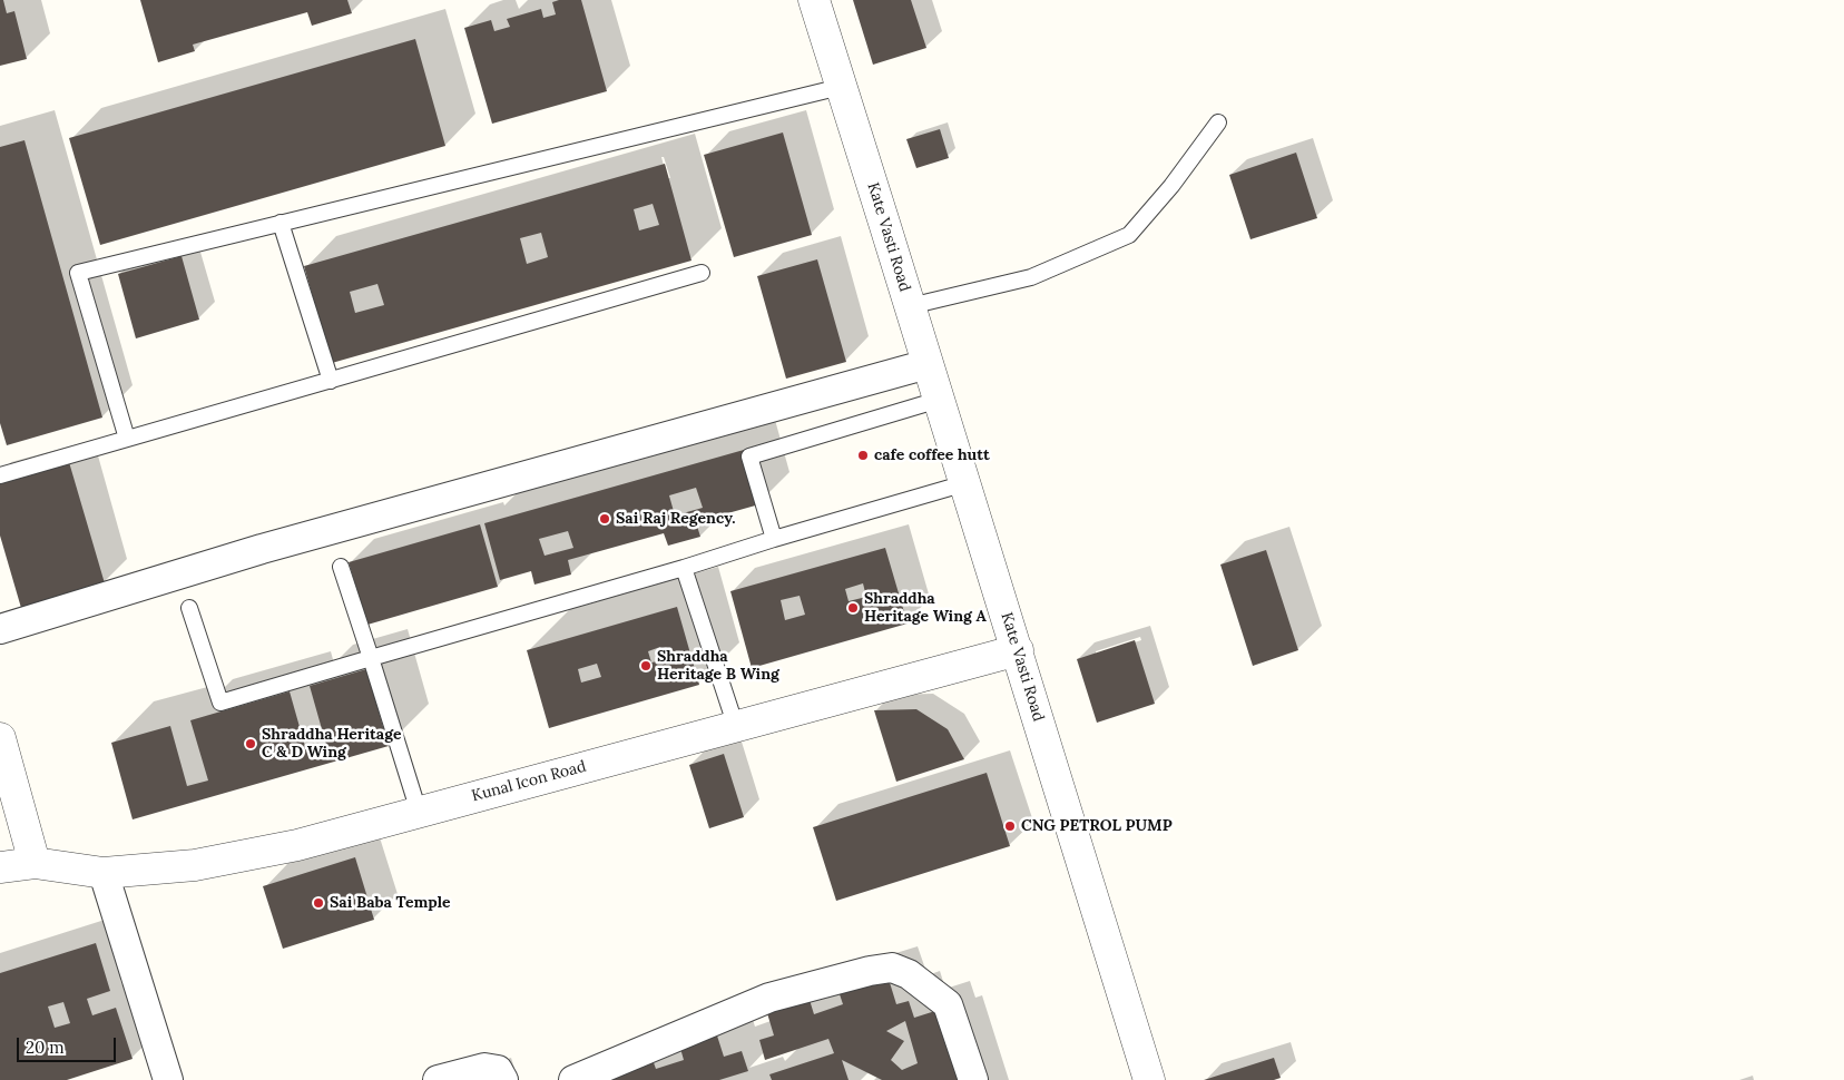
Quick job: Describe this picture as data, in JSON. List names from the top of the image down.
{
  "streets": {
    "street": ["Kate Vasti Road", "Kunal Icon Road"]
  },
  "crossings": [
    ["Kate Vasti Road", "Kunal Icon Road"]
  ],
  "places": [
    "cafe coffee hutt",
    "Sai Raj Regency.",
    "Shraddha Heritage Wing A",
    "Shraddha Heritage B Wing",
    "Shraddha Heritage C & D Wing",
    "CNG PETROL PUMP",
    "Sai Baba Temple"
  ],
  "scale_bar": "20 m"
}
